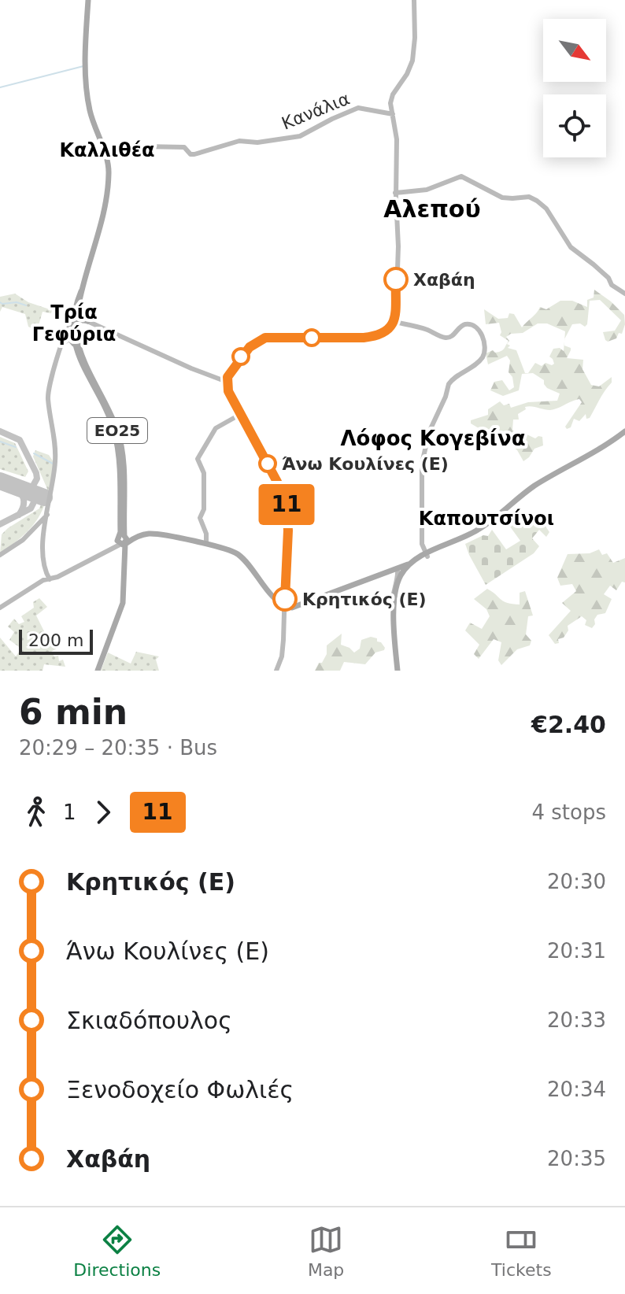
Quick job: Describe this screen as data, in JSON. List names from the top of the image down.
{
  "streets": {
    "main road": ["Κανάλια", "ΕΟ25"]
  },
  "crossings": [
    ["Κανάλια", "ΕΟ25"]
  ],
  "districts": [
    "Καλλιθέα",
    "Αλεπού",
    "Τρία Γεφύρια",
    "Λόφος Κογεβίνα",
    "Καπουτσίνοι"
  ],
  "places": ["Χαβάη", "Άνω Κουλίνες (E)", "Κρητικός (E)"],
  "lines": ["bus line 11"],
  "scale_bar": "200 m",
  "north": "bottom right",
  "page": {
    "on_map": "11",
    "scale": "200 m",
    "heading": ["6 min", "20:29 – 20:35 · Bus", "€2.40"],
    "legs": ["1", "11", "4 stops"],
    "list": [
      {
        "name": "Κρητικός (E)",
        "value": "20:30"
      },
      {
        "name": "Άνω Κουλίνες (E)",
        "value": "20:31"
      },
      {
        "name": "Σκιαδόπουλος",
        "value": "20:33"
      },
      {
        "name": "Ξενοδοχείο Φωλιές",
        "value": "20:34"
      },
      {
        "name": "Χαβάη",
        "value": "20:35"
      }
    ],
    "tabs": ["Directions", "Map", "Tickets"]
  }
}
